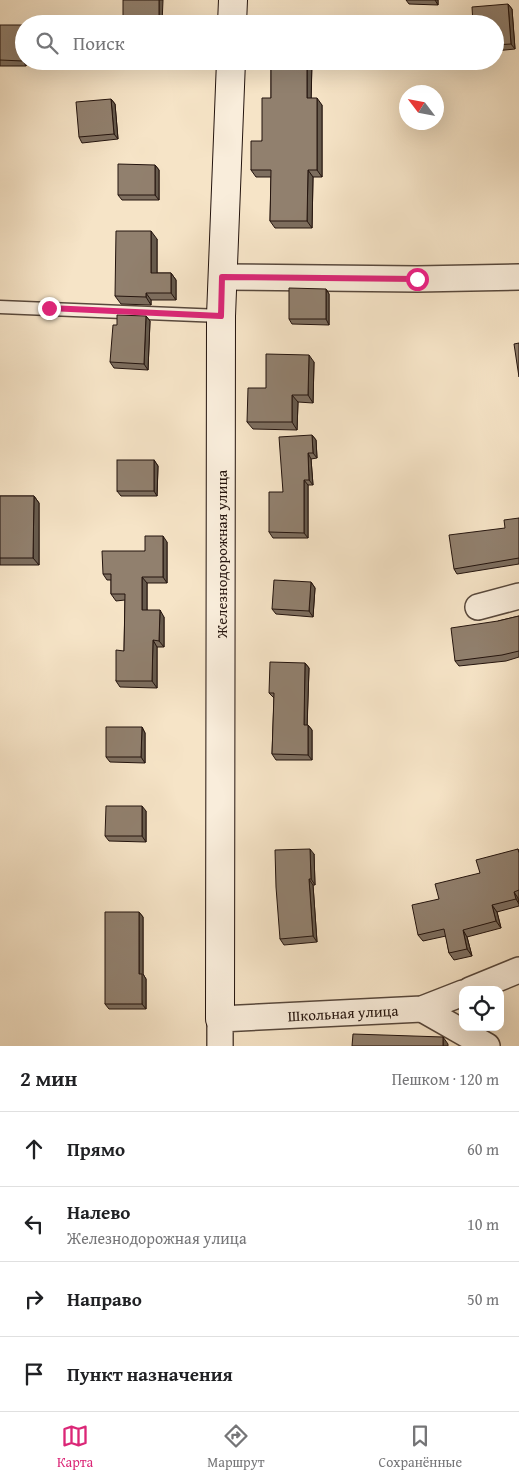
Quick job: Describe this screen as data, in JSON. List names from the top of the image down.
{
  "streets": {
    "street": ["Железнодорожная улица", "Школьная улица"]
  },
  "crossings": [
    ["Железнодорожная улица", "Школьная улица"]
  ],
  "north": "top left",
  "page": {
    "search": "Поиск",
    "heading": ["2 мин", "Пешком · 120 m"],
    "list": [
      ["Прямо", "60 m"],
      ["Налево", "Железнодорожная улица", "10 m"],
      ["Направо", "50 m"],
      "Пункт назначения"
    ],
    "nav": ["Карта", "Маршрут", "Сохранённые"]
  }
}
